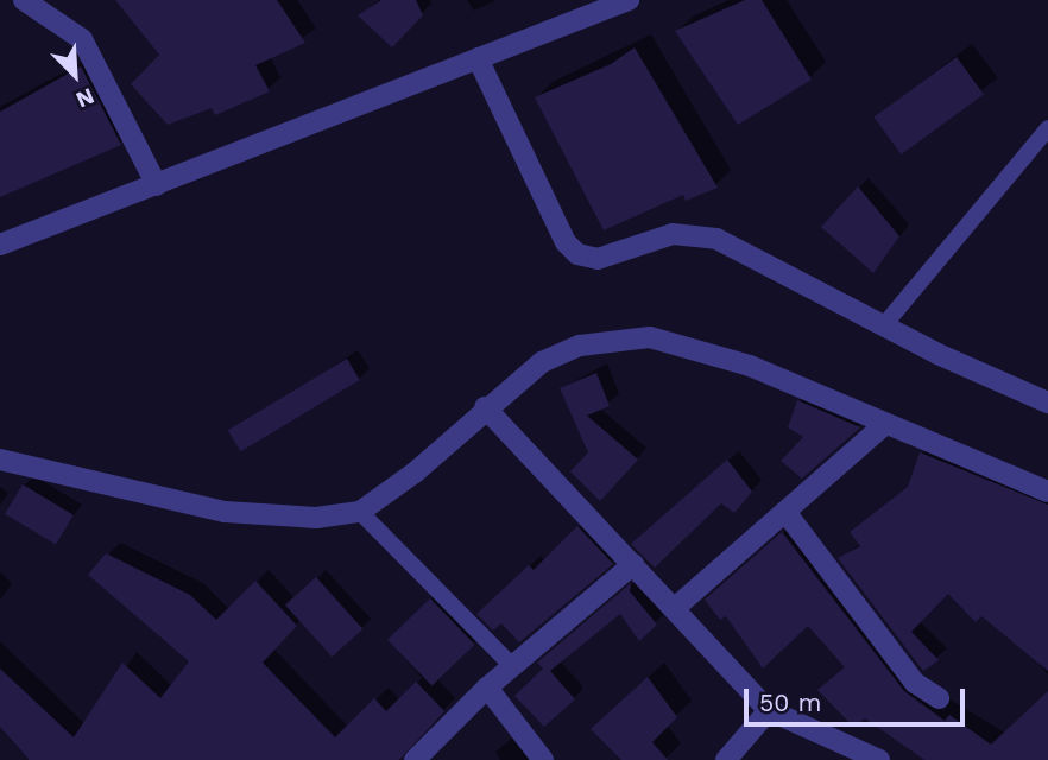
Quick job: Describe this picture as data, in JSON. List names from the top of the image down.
{
  "scale_bar": "50 m",
  "north": "bottom right"
}
